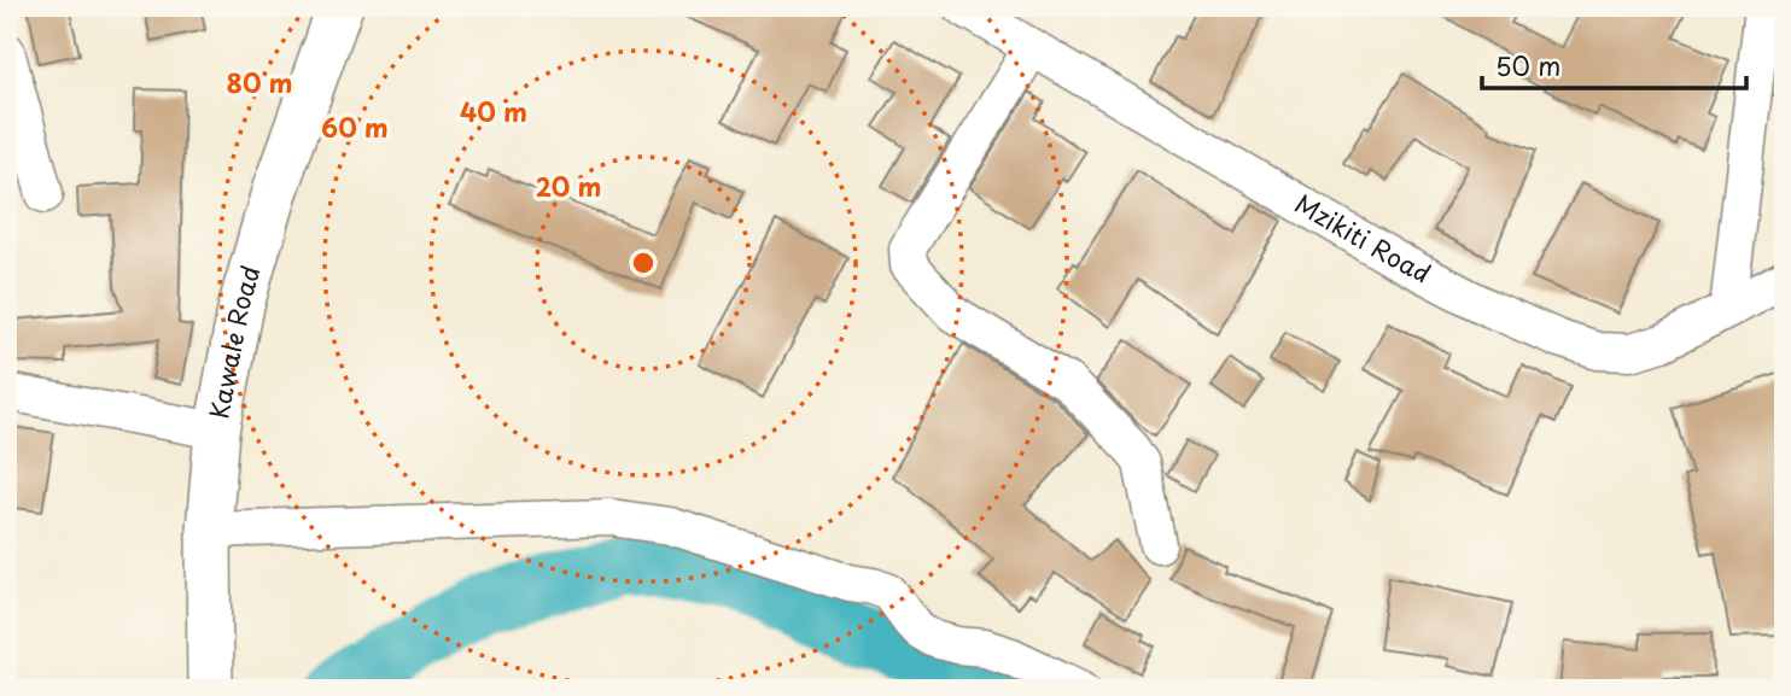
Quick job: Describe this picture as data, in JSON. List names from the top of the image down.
{
  "streets": {
    "street": ["Mzikiti Road", "Kawale Road"]
  },
  "scale_bar": "50 m",
  "rings": [
    "80 m",
    "40 m",
    "60 m",
    "20 m"
  ]
}
